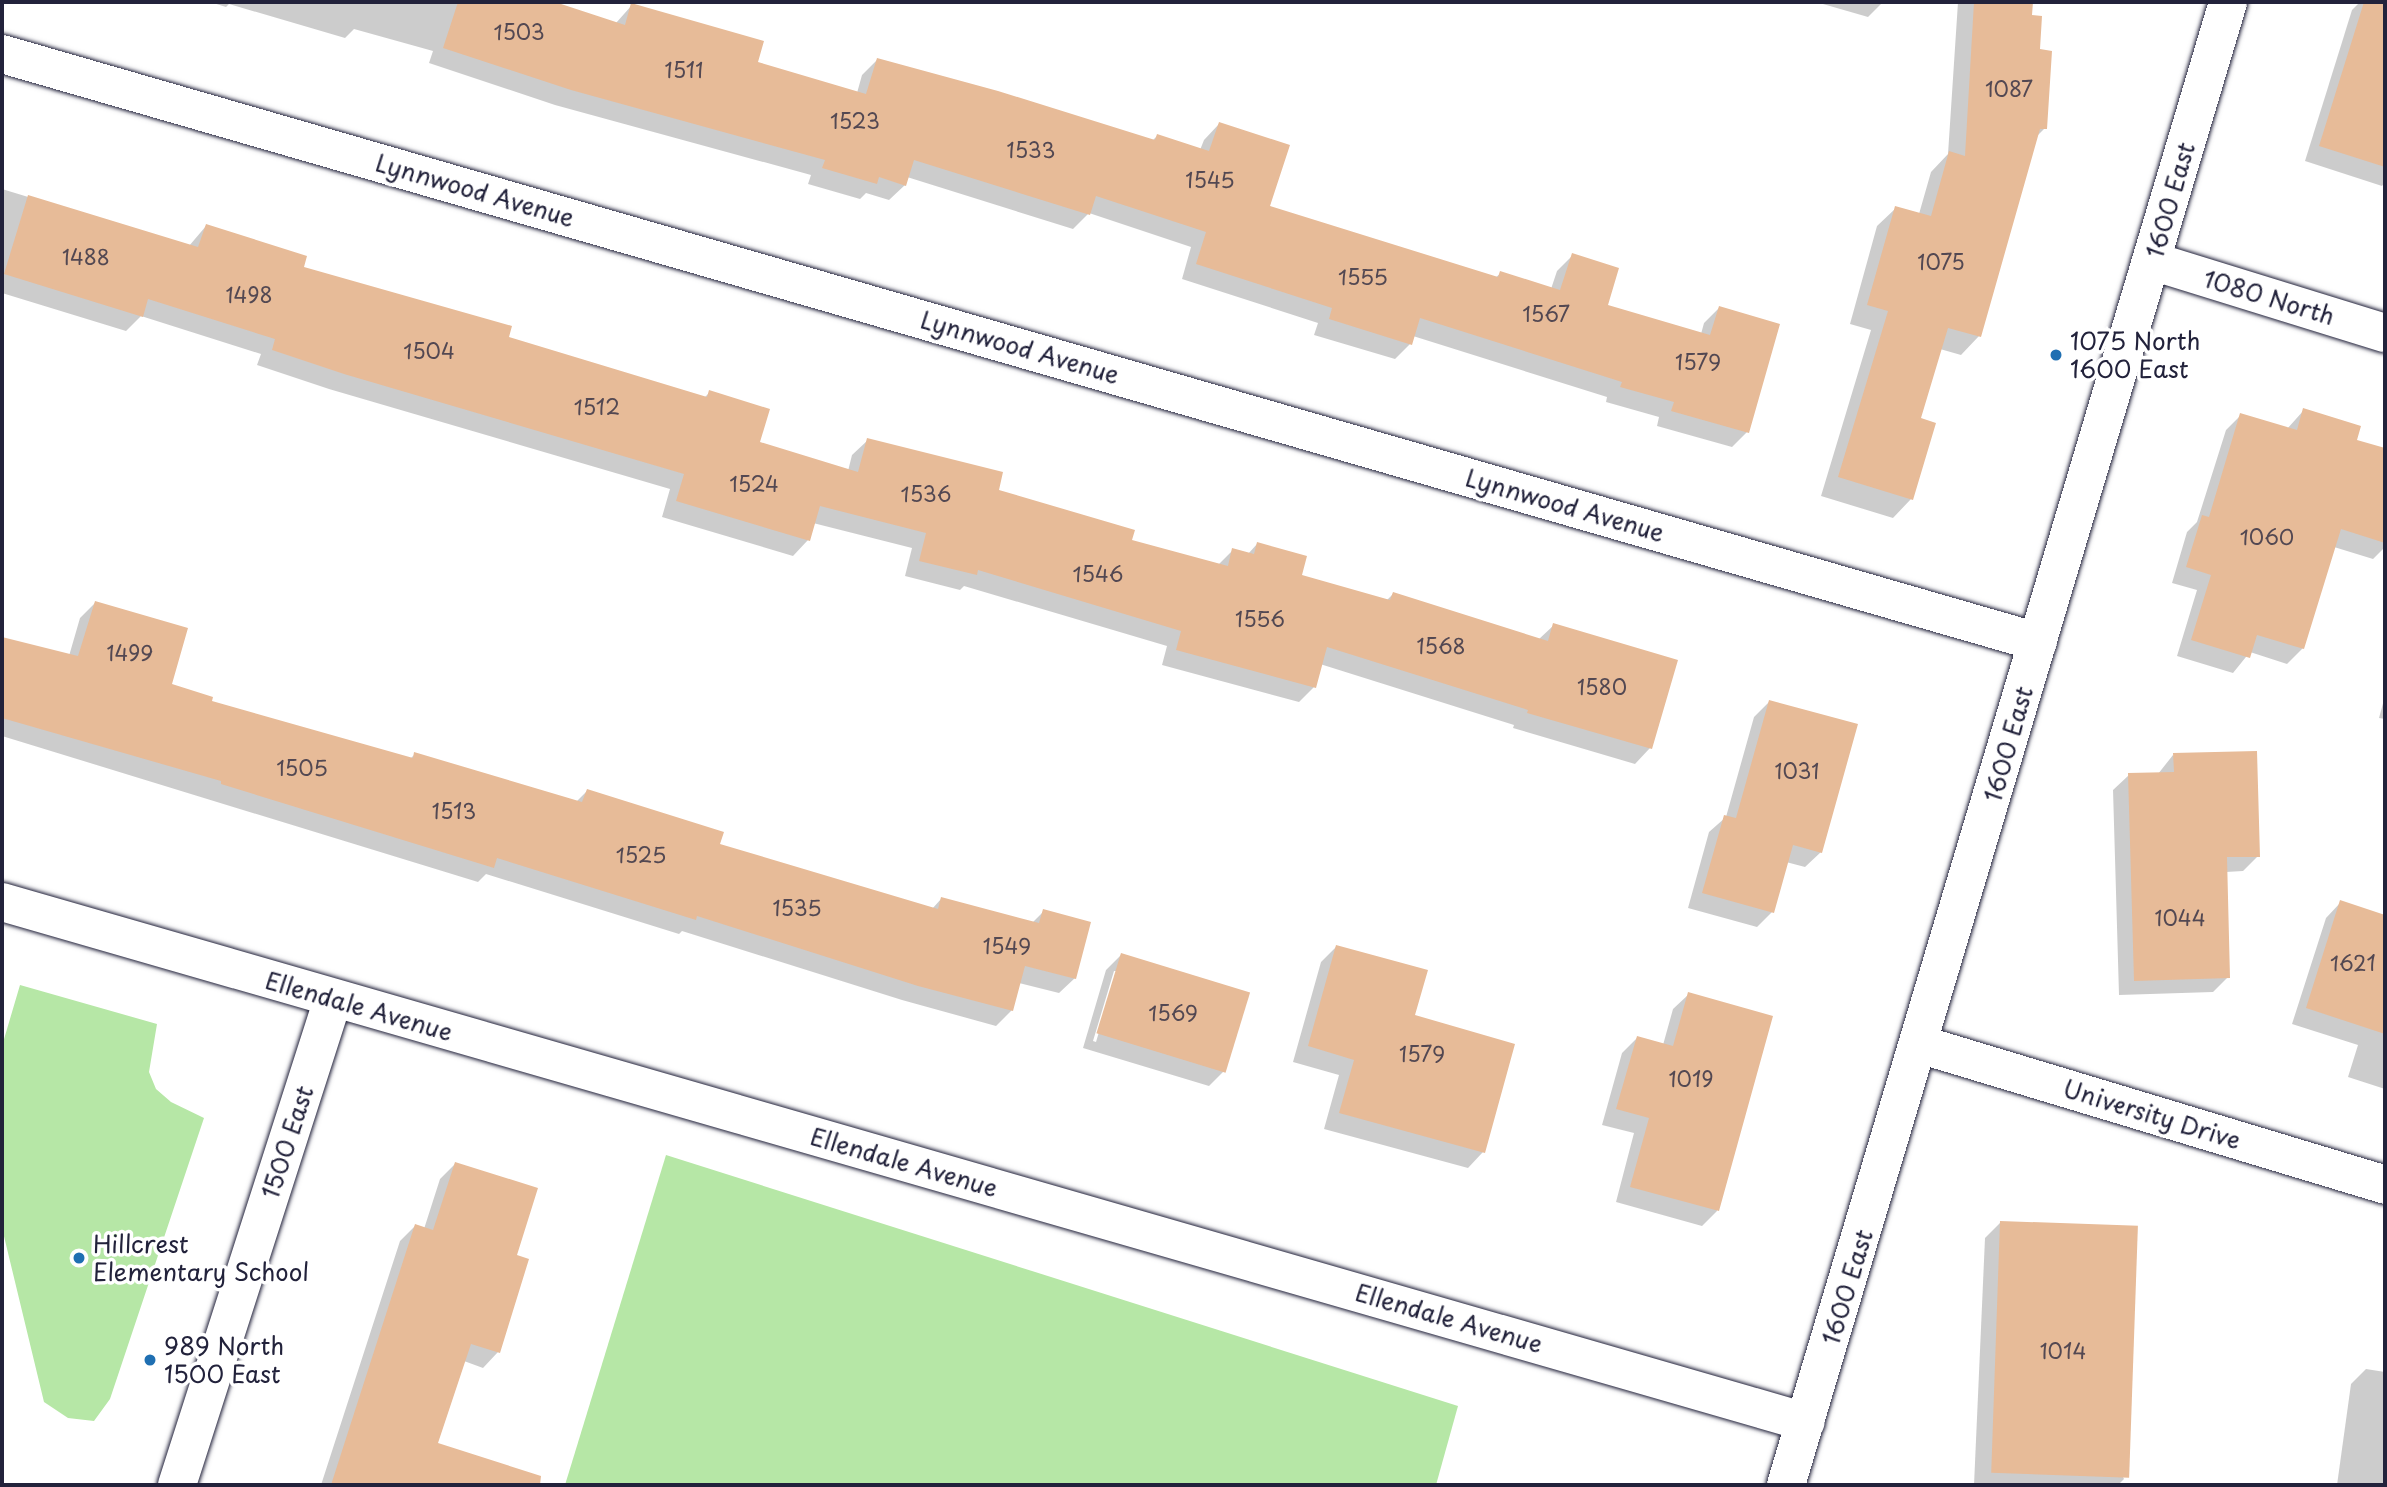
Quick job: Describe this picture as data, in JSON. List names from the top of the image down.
{
  "streets": {
    "street": [
      "Lynnwood Avenue",
      "1600 East",
      "1080 North",
      "Ellendale Avenue",
      "University Drive",
      "1500 East"
    ]
  },
  "crossings": [
    ["Lynnwood Avenue", "1600 East"],
    ["1600 East", "1080 North"],
    ["1600 East", "Ellendale Avenue"],
    ["1600 East", "University Drive"],
    ["Ellendale Avenue", "1500 East"]
  ],
  "places": ["1075 North 1600 East", "Hillcrest Elementary School", "989 North 1500 East"],
  "house_numbers": [
    "1503",
    "1511",
    "1087",
    "1523",
    "1533",
    "1545",
    "1488",
    "1075",
    "1555",
    "1498",
    "1567",
    "1504",
    "1579",
    "1512",
    "1524",
    "1536",
    "1060",
    "1546",
    "1556",
    "1568",
    "1499",
    "1580",
    "1505",
    "1031",
    "1513",
    "1525",
    "1535",
    "1044",
    "1549",
    "1621",
    "1569",
    "1579",
    "1019",
    "1014"
  ]
}
